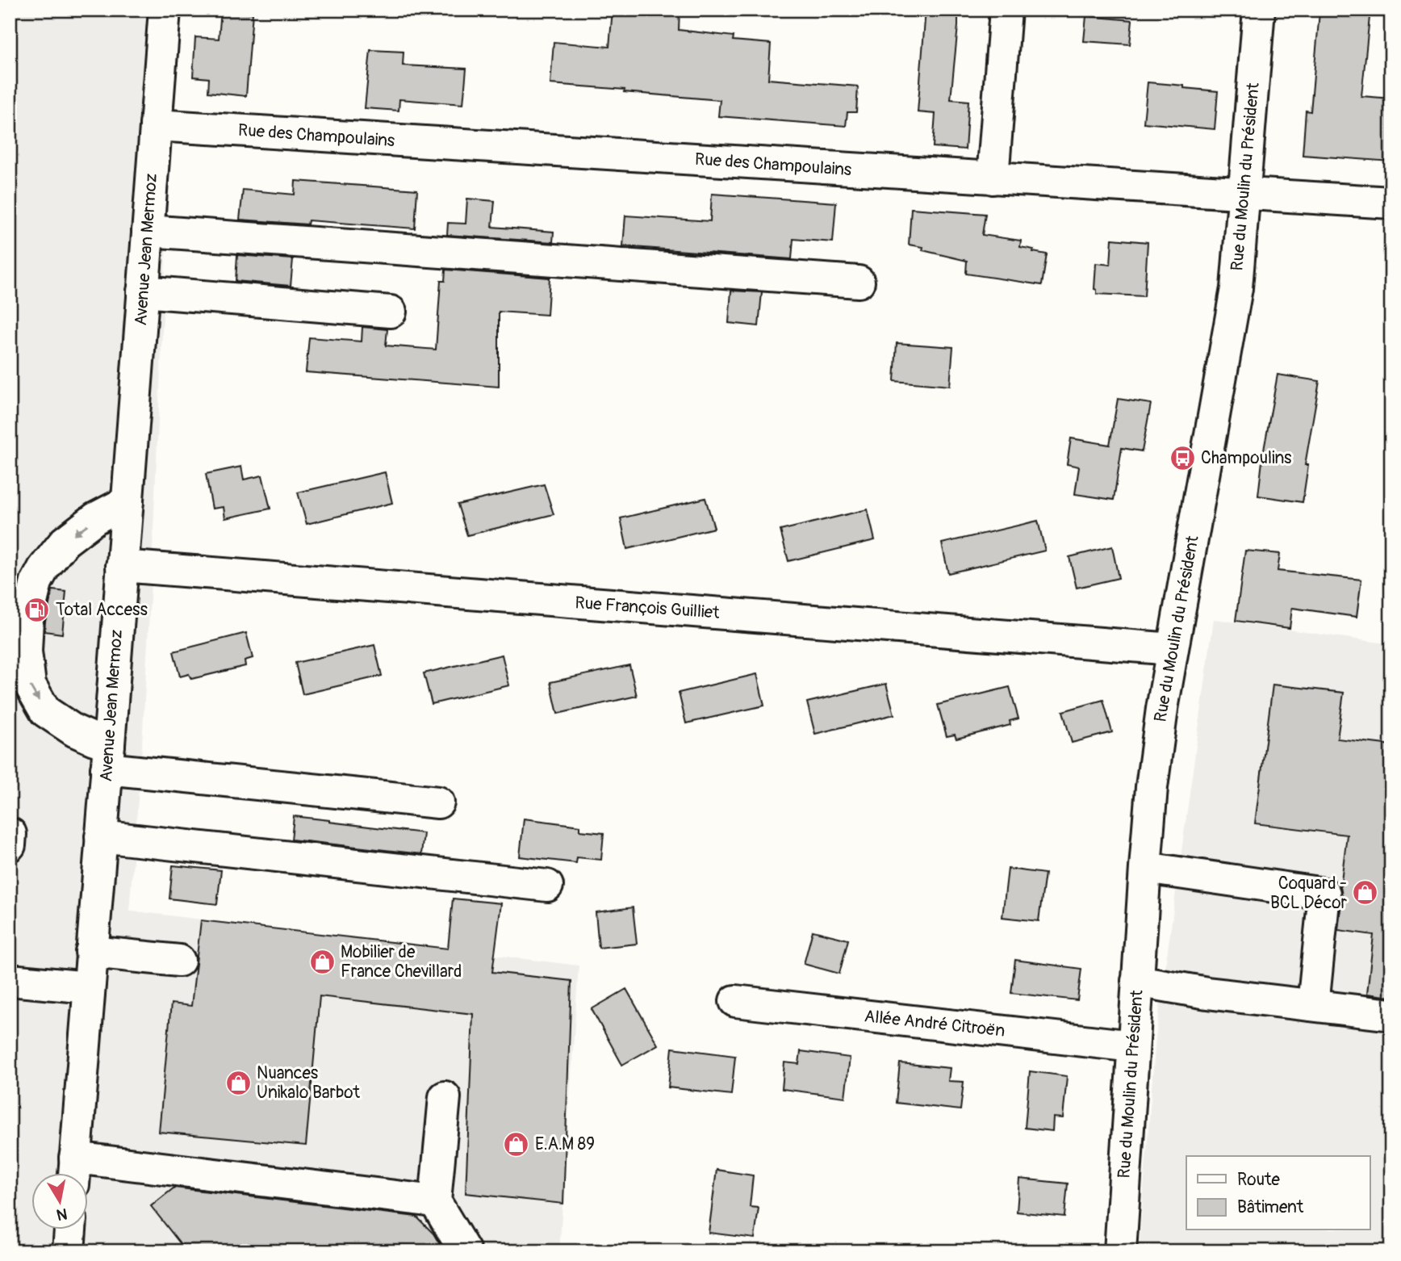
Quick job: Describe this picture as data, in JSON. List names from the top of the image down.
{
  "streets": {
    "street": [
      "Rue des Champoulains",
      "Rue du Moulin du Président",
      "Avenue Jean Mermoz",
      "Rue François Guilliet",
      "Allée André Citroën"
    ]
  },
  "crossings": [
    ["Rue des Champoulains", "Rue du Moulin du Président"],
    ["Rue des Champoulains", "Avenue Jean Mermoz"],
    ["Rue du Moulin du Président", "Rue François Guilliet"],
    ["Rue du Moulin du Président", "Allée André Citroën"],
    ["Avenue Jean Mermoz", "Rue François Guilliet"]
  ],
  "places": {
    "bus stop": ["Champoulins"],
    "fuel station": ["Total Access"],
    "shop": [
      "Coquard - BCL Décor",
      "Mobilier de France Chevillard",
      "Nuances Unikalo Barbot",
      "E.A.M 89"
    ]
  },
  "legend": ["Route", "Bâtiment"],
  "north": "bottom"
}
